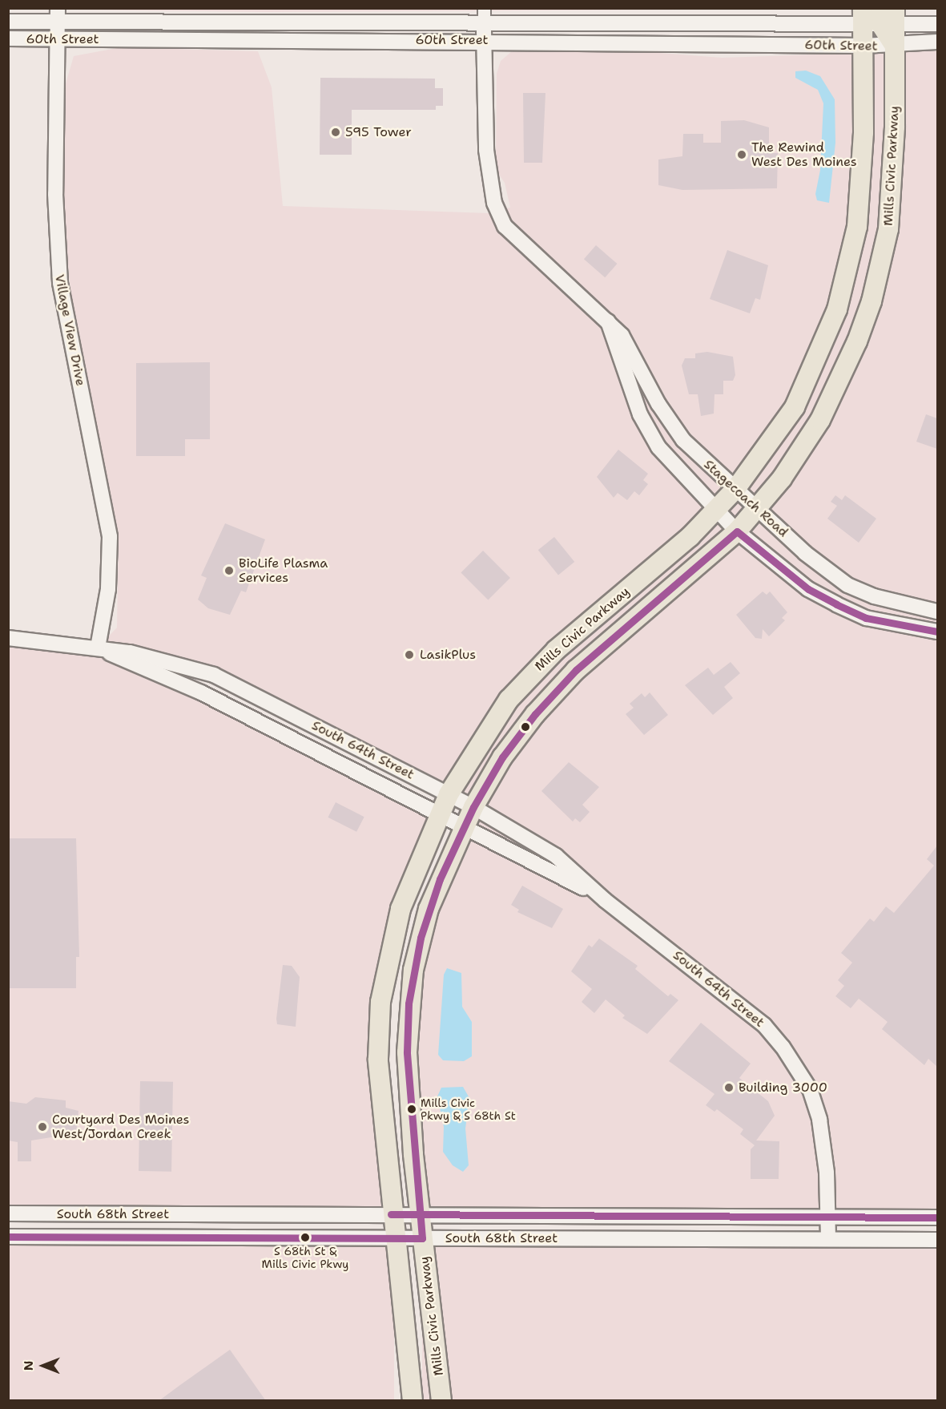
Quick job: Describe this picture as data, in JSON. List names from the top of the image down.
{
  "streets": {
    "main road": ["Mills Civic Parkway"],
    "street": [
      "60th Street",
      "Village View Drive",
      "Stagecoach Road",
      "South 64th Street",
      "South 68th Street"
    ]
  },
  "crossings": [
    ["60th Street", "Mills Civic Parkway"],
    ["60th Street", "Village View Drive"],
    ["60th Street", "Stagecoach Road"],
    ["Mills Civic Parkway", "Stagecoach Road"],
    ["Mills Civic Parkway", "South 64th Street"],
    ["Mills Civic Parkway", "South 68th Street"],
    ["Village View Drive", "South 64th Street"],
    ["South 64th Street", "South 68th Street"]
  ],
  "places": [
    "595 Tower",
    "The Rewind West Des Moines",
    "BioLife Plasma Services",
    "LasikPlus",
    "Building 3000",
    "Mills Civic Pkwy & S 68th St",
    "Courtyard Des Moines West/Jordan Creek",
    "S 68th St & Mills Civic Pkwy"
  ],
  "north": "left"
}
